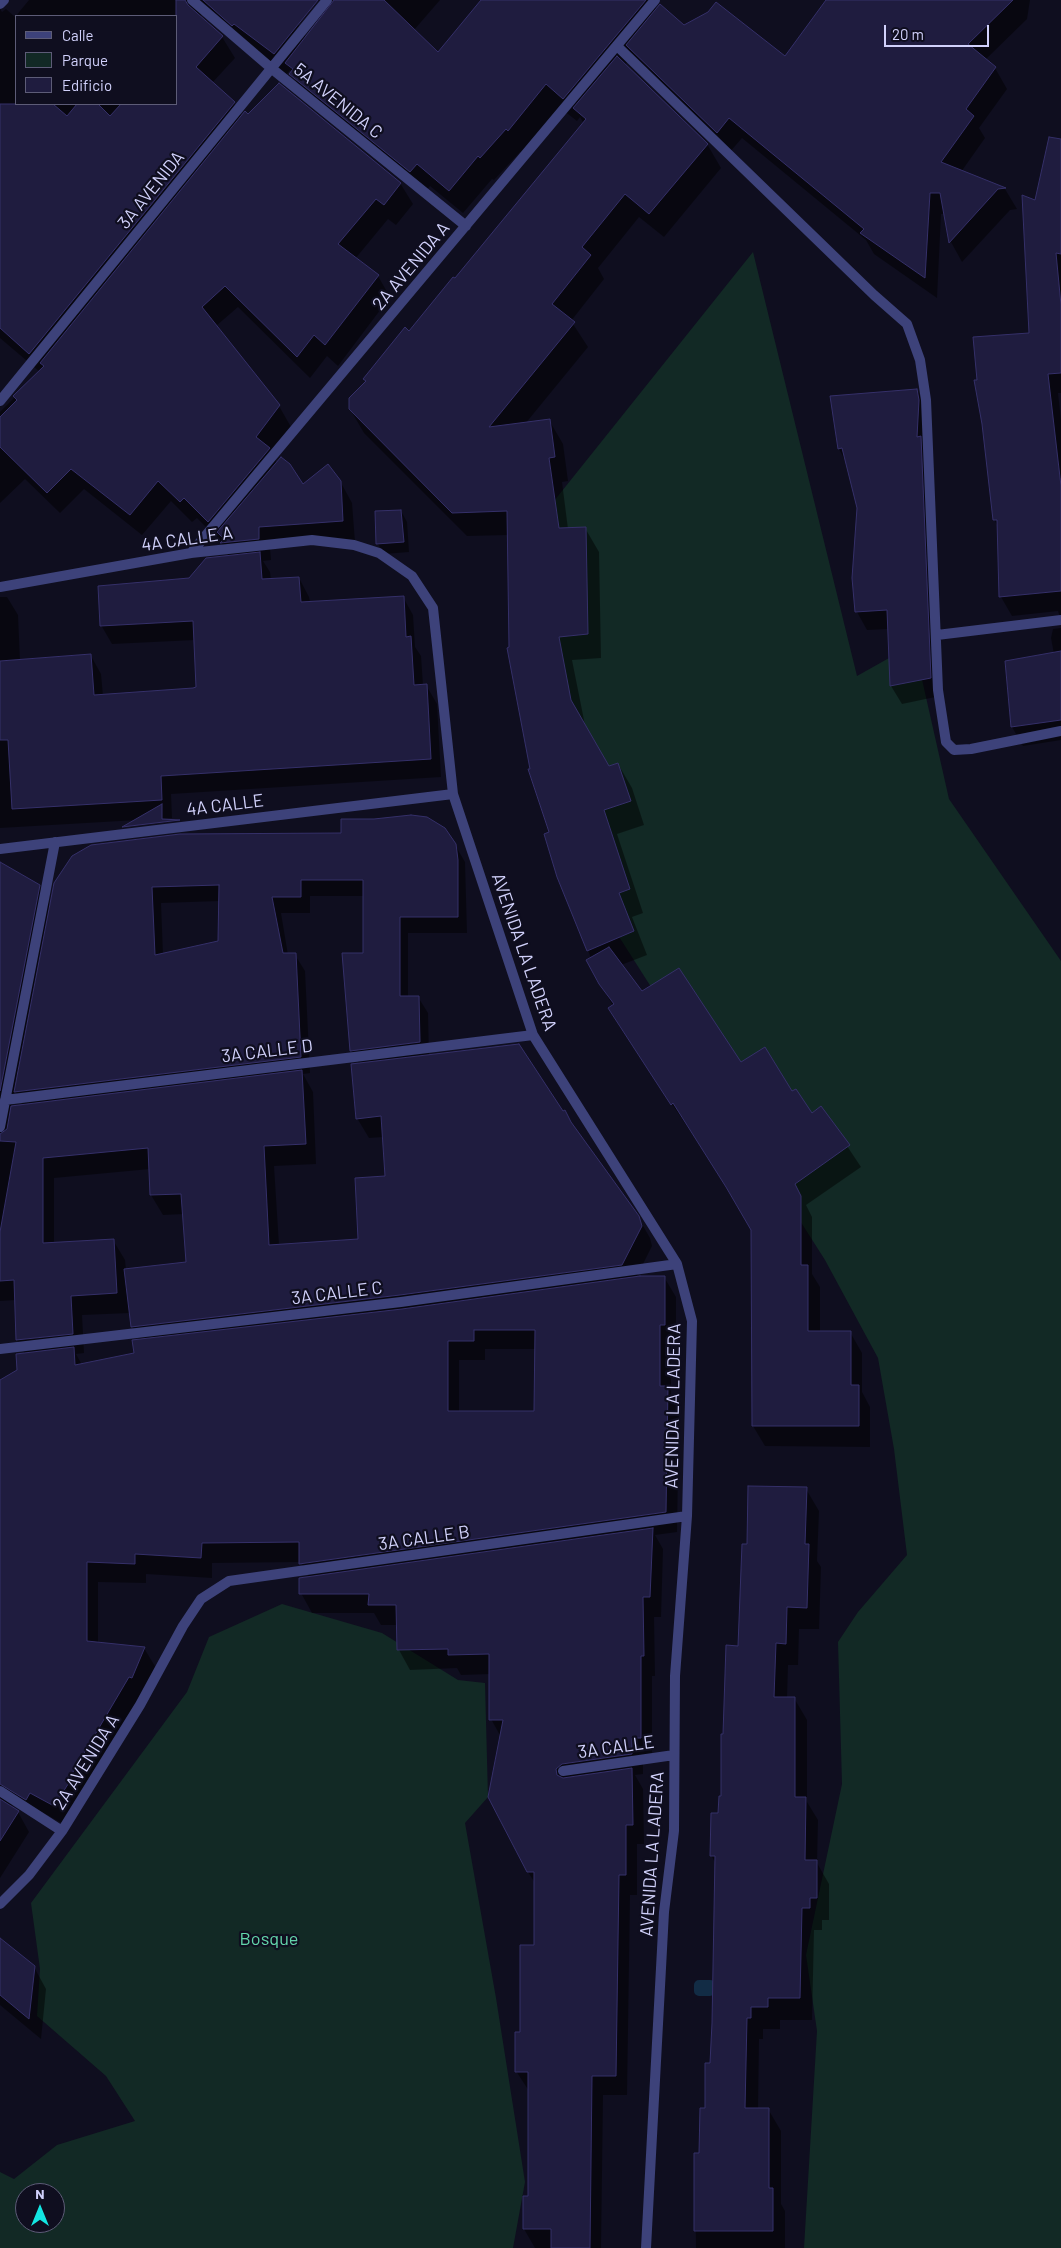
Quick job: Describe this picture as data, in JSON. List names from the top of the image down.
{
  "streets": {
    "street": [
      "5A AVENIDA C",
      "3A AVENIDA",
      "2A AVENIDA A",
      "4A CALLE A",
      "4A CALLE",
      "AVENIDA LA LADERA",
      "3A CALLE D",
      "3A CALLE C",
      "3A CALLE B",
      "3A CALLE"
    ]
  },
  "crossings": [
    ["5A AVENIDA C", "3A AVENIDA"],
    ["5A AVENIDA C", "2A AVENIDA A"],
    ["2A AVENIDA A", "4A CALLE A"],
    ["2A AVENIDA A", "3A CALLE B"],
    ["4A CALLE A", "AVENIDA LA LADERA"],
    ["4A CALLE", "AVENIDA LA LADERA"],
    ["AVENIDA LA LADERA", "3A CALLE D"],
    ["AVENIDA LA LADERA", "3A CALLE C"],
    ["AVENIDA LA LADERA", "3A CALLE B"],
    ["AVENIDA LA LADERA", "3A CALLE"]
  ],
  "parks": ["Bosque"],
  "legend": ["Calle", "Parque", "Edificio"],
  "scale_bar": "20 m",
  "north": "top"
}
